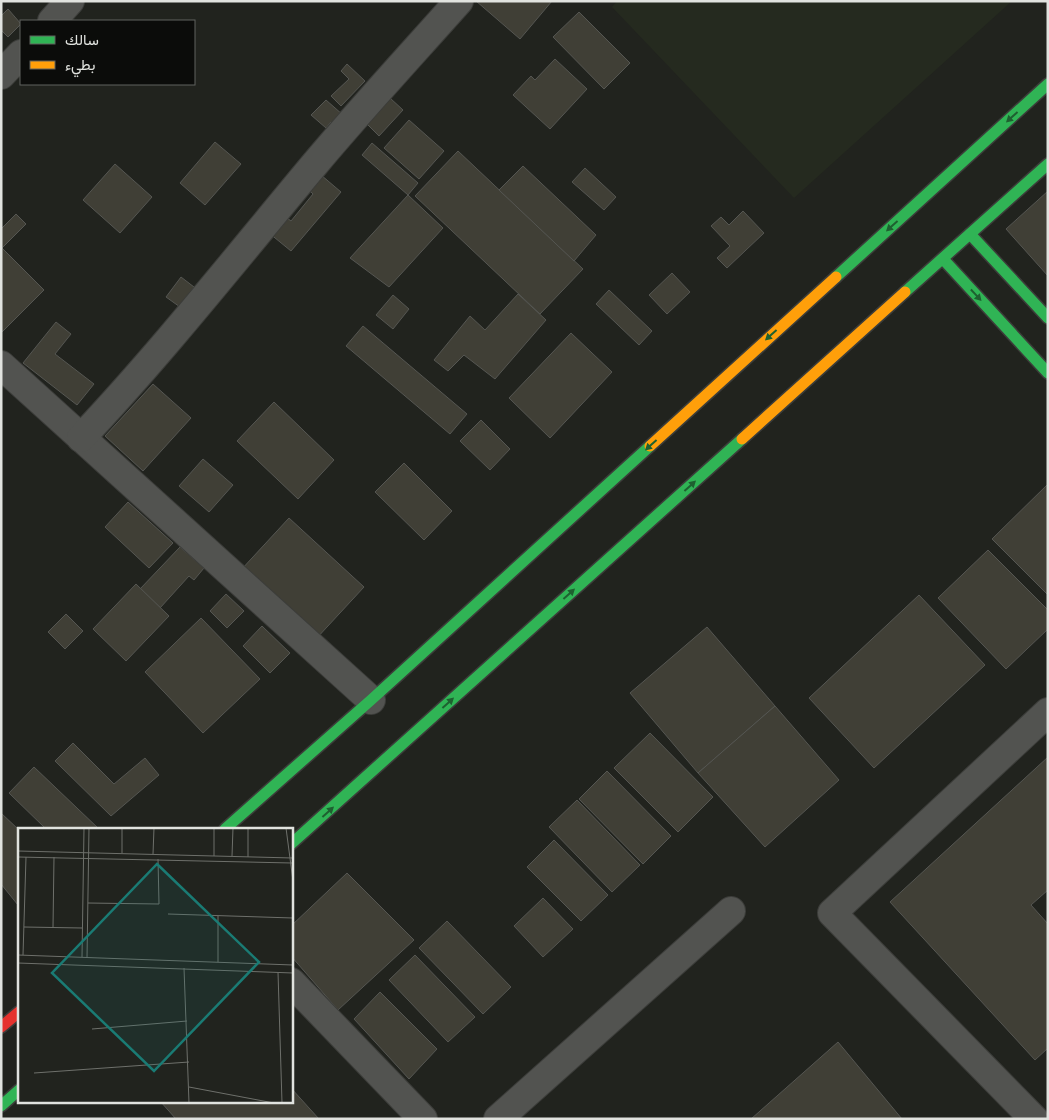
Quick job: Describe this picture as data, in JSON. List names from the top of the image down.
{
  "legend": ["سالك", "بطيء"]
}
